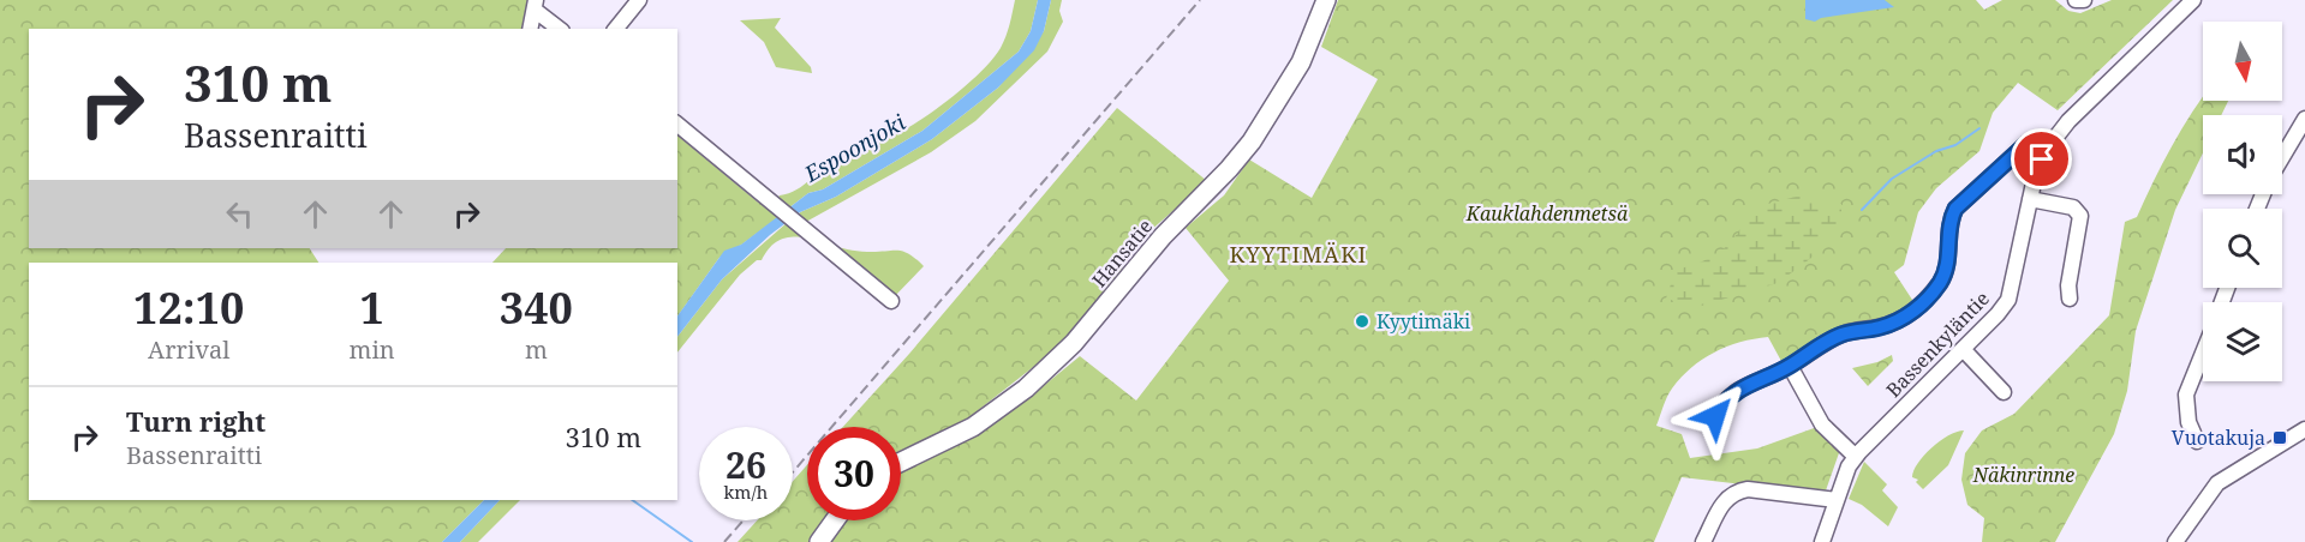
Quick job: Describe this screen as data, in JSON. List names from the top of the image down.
{
  "streets": {
    "main road": ["Hansatie"],
    "street": ["Bassenkyläntie"]
  },
  "districts": ["KYYTIMÄKI"],
  "water": ["Espoonjoki"],
  "parks": ["Kauklahdenmetsä", "Näkinrinne"],
  "places": {
    "other": ["Kyytimäki"],
    "transit": ["Vuotakuja"]
  },
  "north": "bottom",
  "page": {
    "turn": ["310 m", "Bassenraitti"],
    "eta": [
      "12:10",
      "Arrival",
      "1",
      "min",
      "340",
      "m"
    ],
    "list": [
      {
        "name": "Turn right",
        "note": "Bassenraitti",
        "value": "310 m"
      }
    ],
    "speed": "26 km/h",
    "limit": "30"
  }
}
